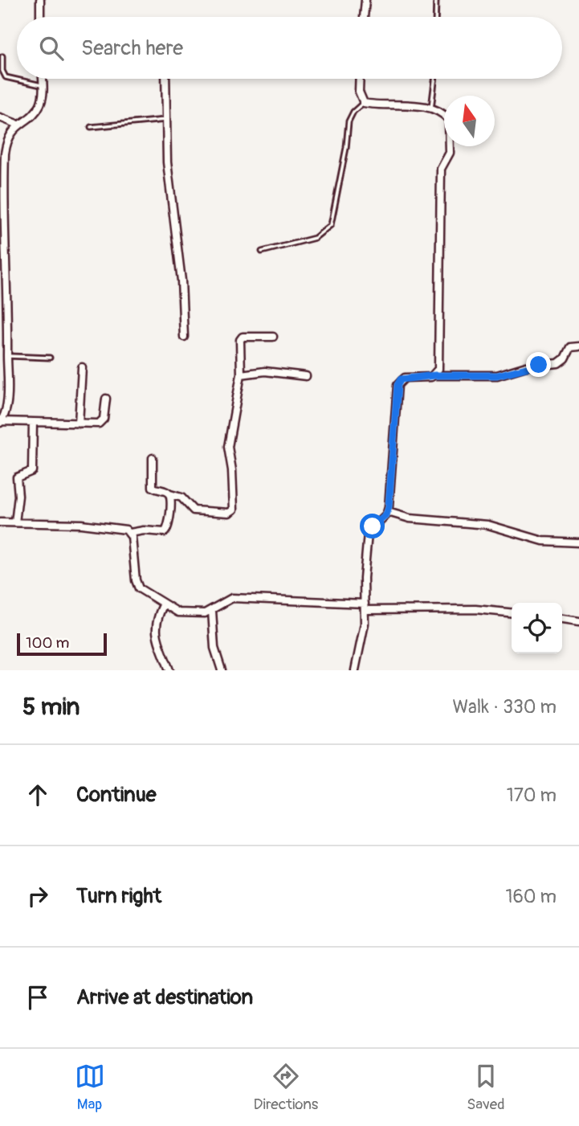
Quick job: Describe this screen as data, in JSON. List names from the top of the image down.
{
  "scale_bar": "100 m",
  "north": "top",
  "page": {
    "search": "Search here",
    "scale": "100 m",
    "heading": ["5 min", "Walk · 330 m"],
    "list": [
      ["Continue", "170 m"],
      ["Turn right", "160 m"],
      "Arrive at destination"
    ],
    "nav": ["Map", "Directions", "Saved"]
  }
}
